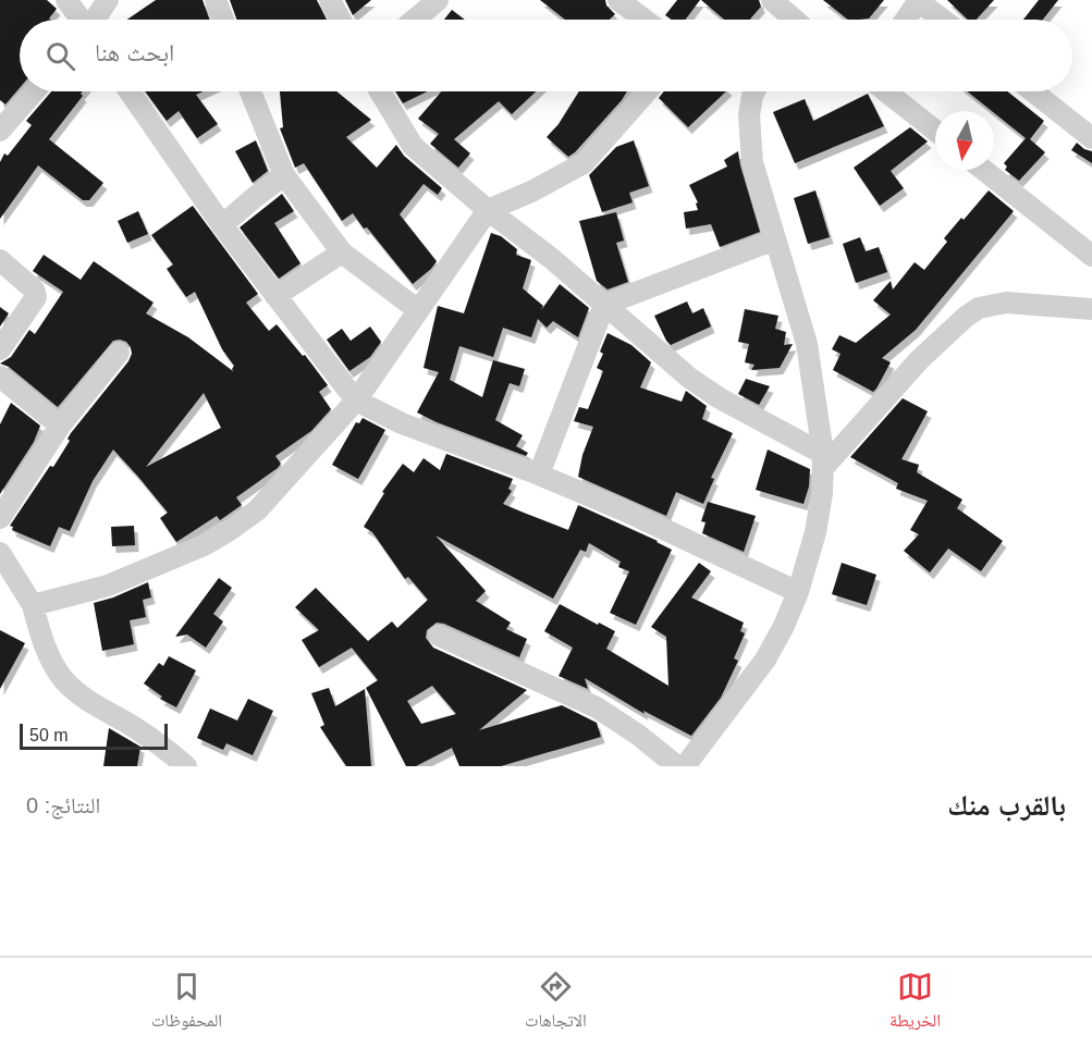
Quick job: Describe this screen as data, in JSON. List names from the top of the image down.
{
  "scale_bar": "50 m",
  "north": "bottom",
  "page": {
    "search": "ابحث هنا",
    "scale": "50 m",
    "heading": ["بالقرب منك", "النتائج: 0"],
    "nav": ["الخريطة", "الاتجاهات", "المحفوظات"]
  }
}
